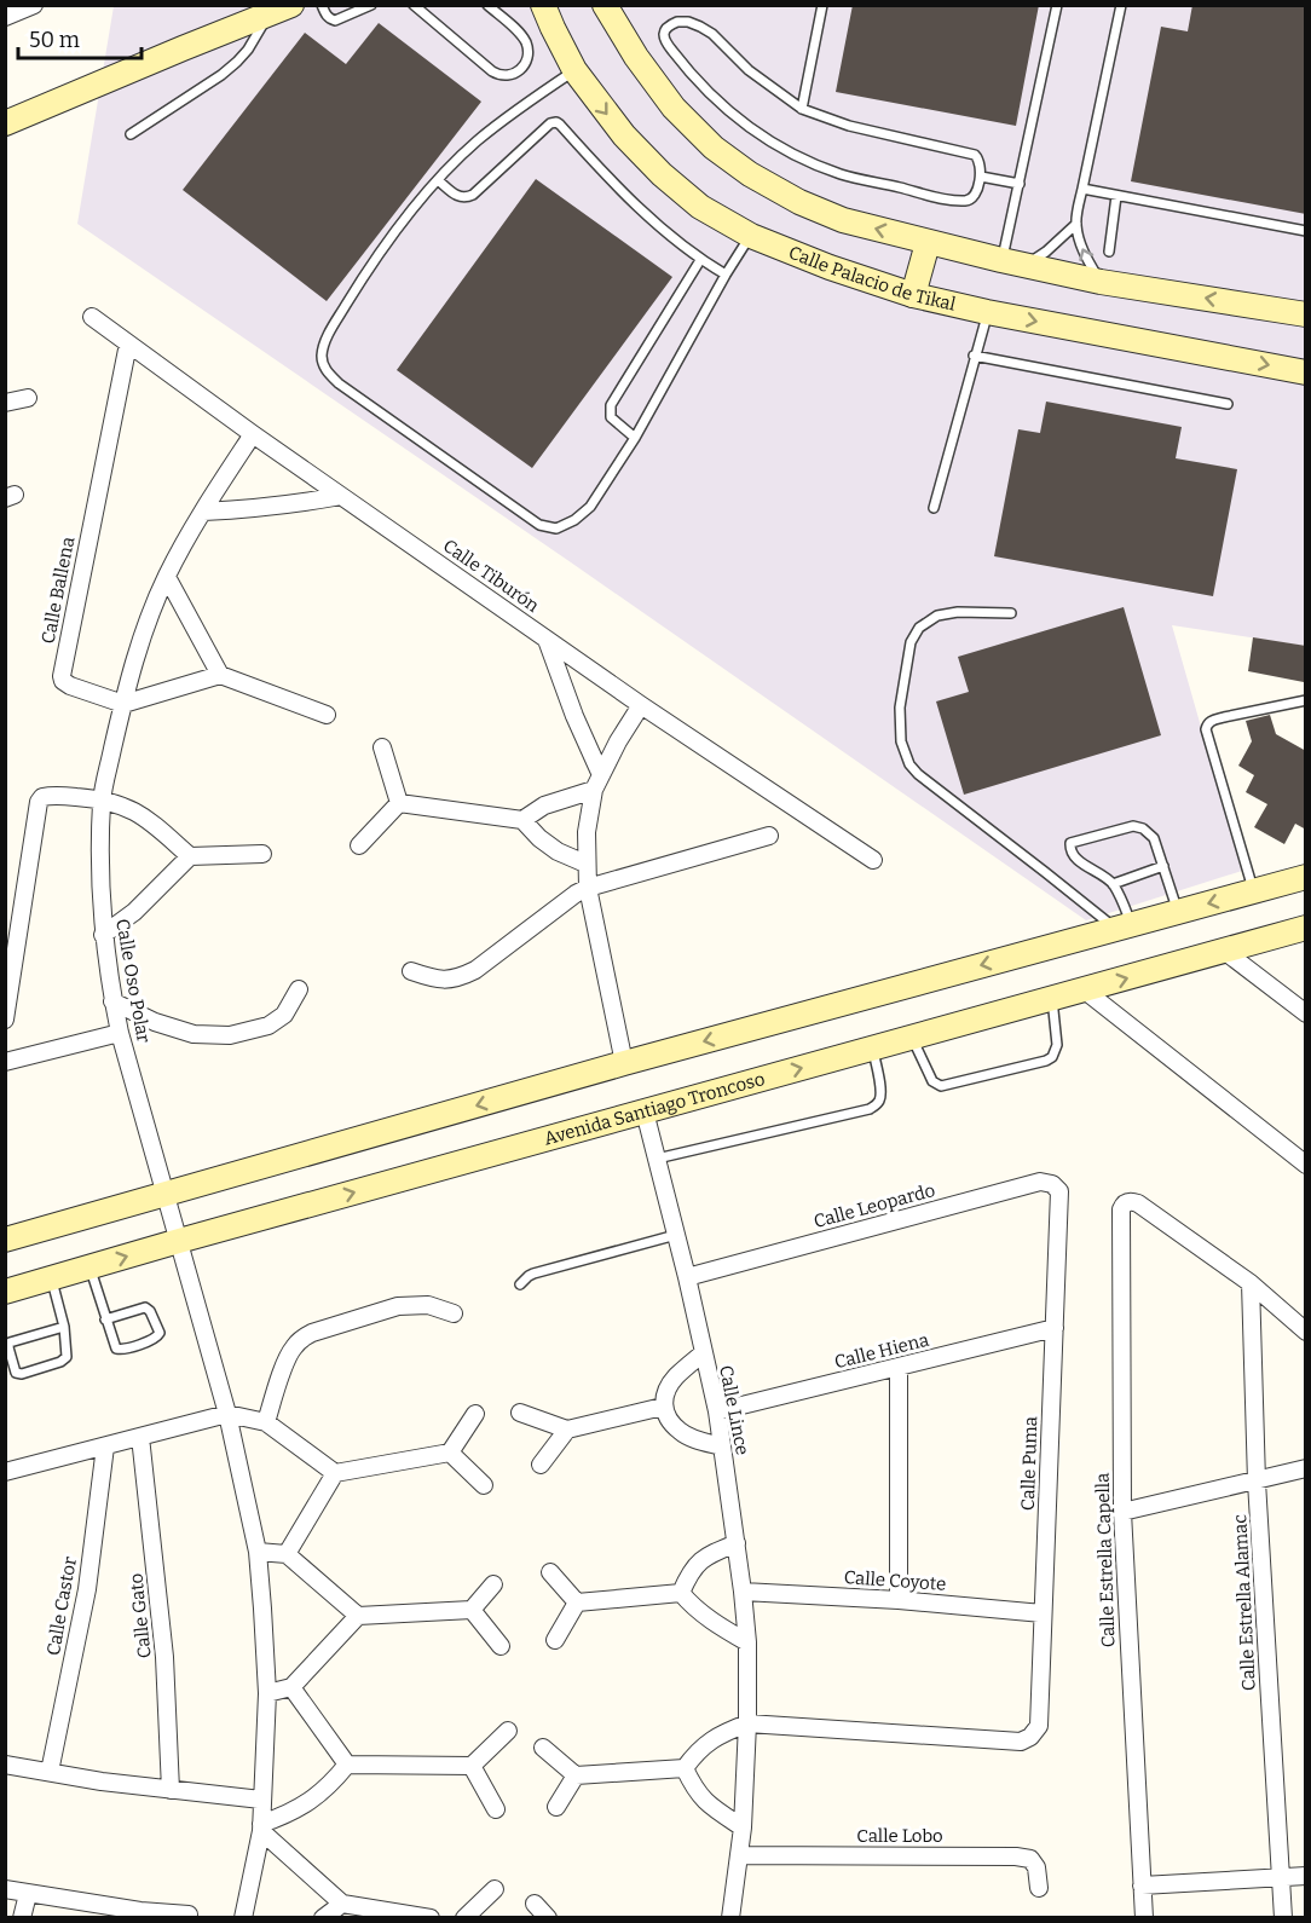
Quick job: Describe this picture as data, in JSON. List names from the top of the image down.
{
  "streets": {
    "main road": ["Calle Palacio de Tikal", "Avenida Santiago Troncoso"],
    "street": [
      "Calle Tiburón",
      "Calle Ballena",
      "Calle Oso Polar",
      "Calle Leopardo",
      "Calle Hiena",
      "Calle Lince",
      "Calle Puma",
      "Calle Estrella Capella",
      "Calle Coyote",
      "Calle Estrella Alamac",
      "Calle Castor",
      "Calle Gato",
      "Calle Lobo"
    ]
  },
  "crossings": [
    ["Calle Tiburón", "Calle Ballena"],
    ["Calle Tiburón", "Calle Oso Polar"],
    ["Calle Ballena", "Calle Oso Polar"],
    ["Calle Oso Polar", "Avenida Santiago Troncoso"],
    ["Avenida Santiago Troncoso", "Calle Lince"],
    ["Calle Leopardo", "Calle Lince"],
    ["Calle Leopardo", "Calle Puma"],
    ["Calle Hiena", "Calle Lince"],
    ["Calle Hiena", "Calle Puma"],
    ["Calle Lince", "Calle Puma"],
    ["Calle Lince", "Calle Coyote"],
    ["Calle Lince", "Calle Lobo"],
    ["Calle Puma", "Calle Coyote"],
    ["Calle Estrella Capella", "Calle Estrella Alamac"]
  ],
  "scale_bar": "50 m"
}
